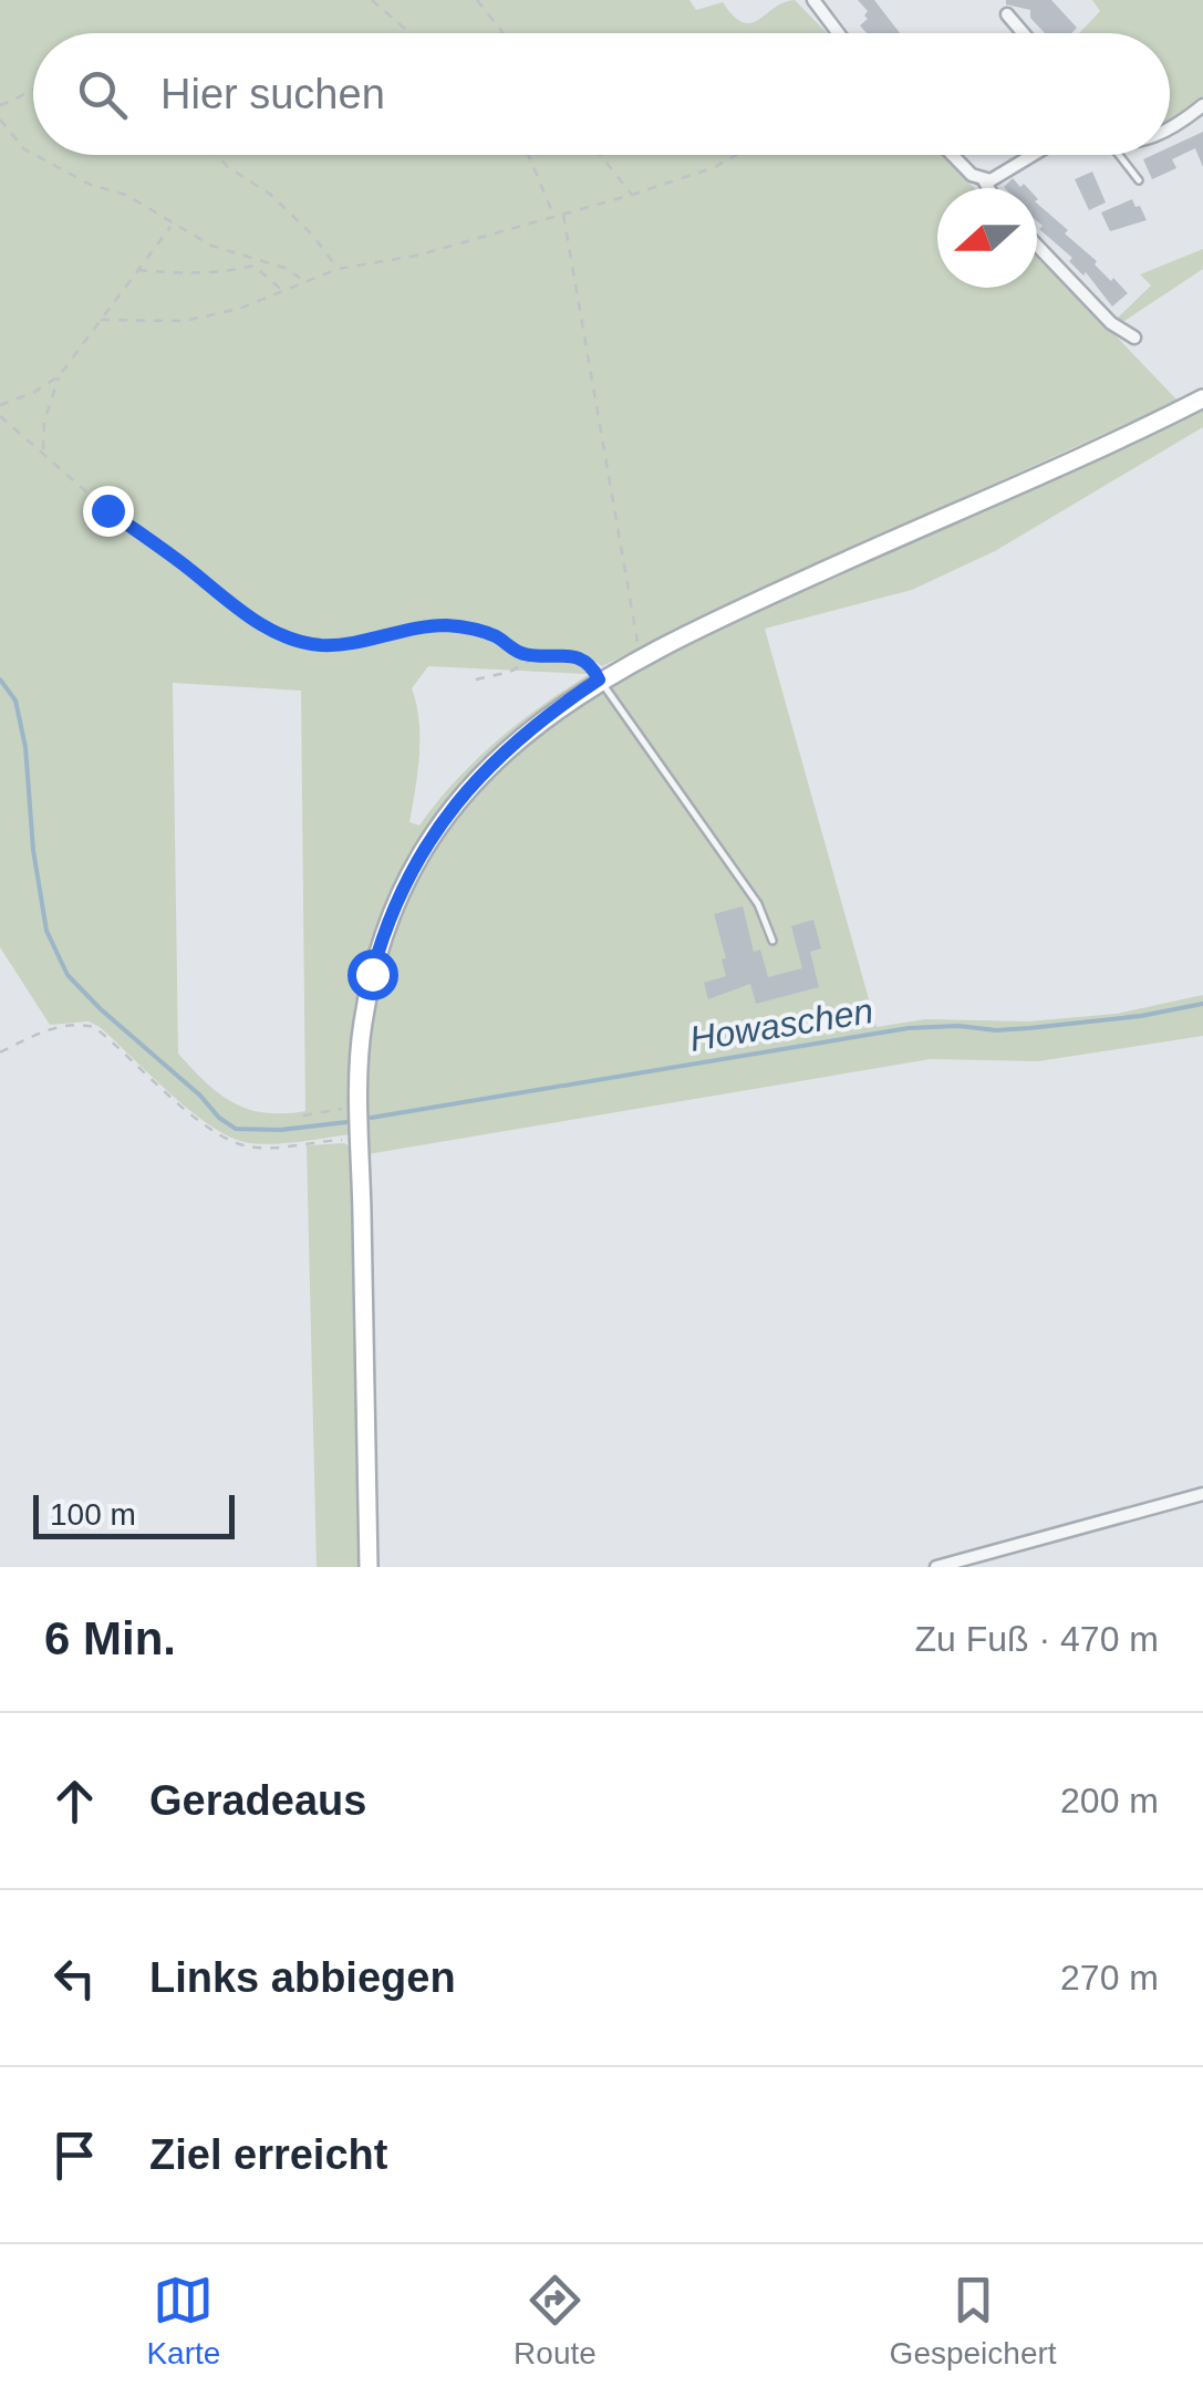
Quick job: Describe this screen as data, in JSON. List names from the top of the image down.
{
  "water": ["Howaschen"],
  "scale_bar": "100 m",
  "north": "left",
  "page": {
    "search": "Hier suchen",
    "scale": "100 m",
    "heading": ["6 Min.", "Zu Fuß · 470 m"],
    "list": [
      ["Geradeaus", "200 m"],
      ["Links abbiegen", "270 m"],
      "Ziel erreicht"
    ],
    "nav": ["Karte", "Route", "Gespeichert"]
  }
}
